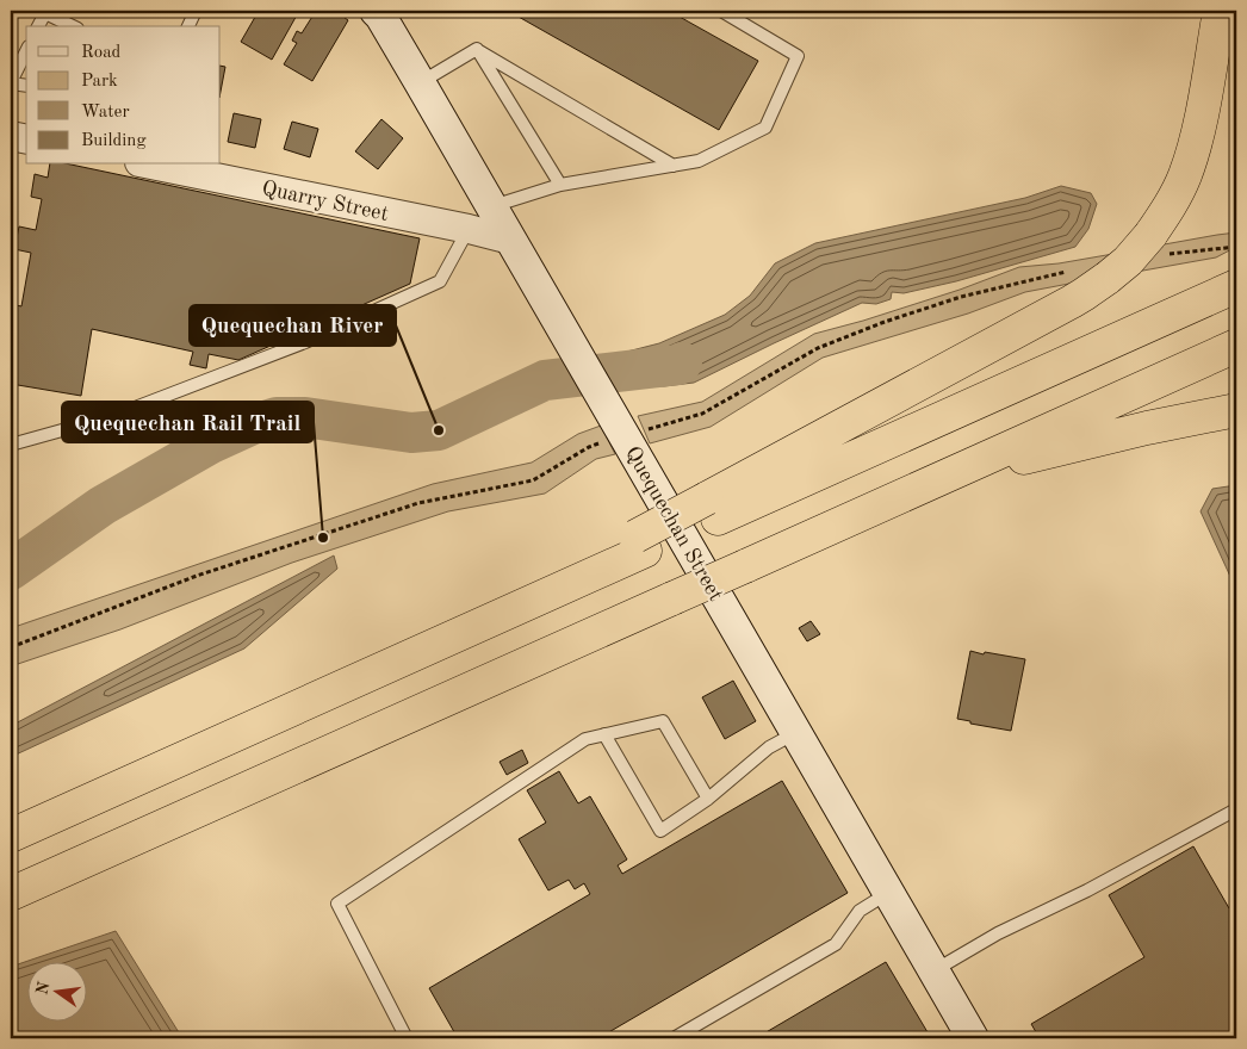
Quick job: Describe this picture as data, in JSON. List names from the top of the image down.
{
  "streets": {
    "main road": ["Quequechan Street"],
    "street": ["Quarry Street"]
  },
  "crossings": [
    ["Quarry Street", "Quequechan Street"]
  ],
  "places": ["Quequechan River", "Quequechan Rail Trail"],
  "legend": [
    "Road",
    "Park",
    "Water",
    "Building"
  ],
  "north": "left"
}
